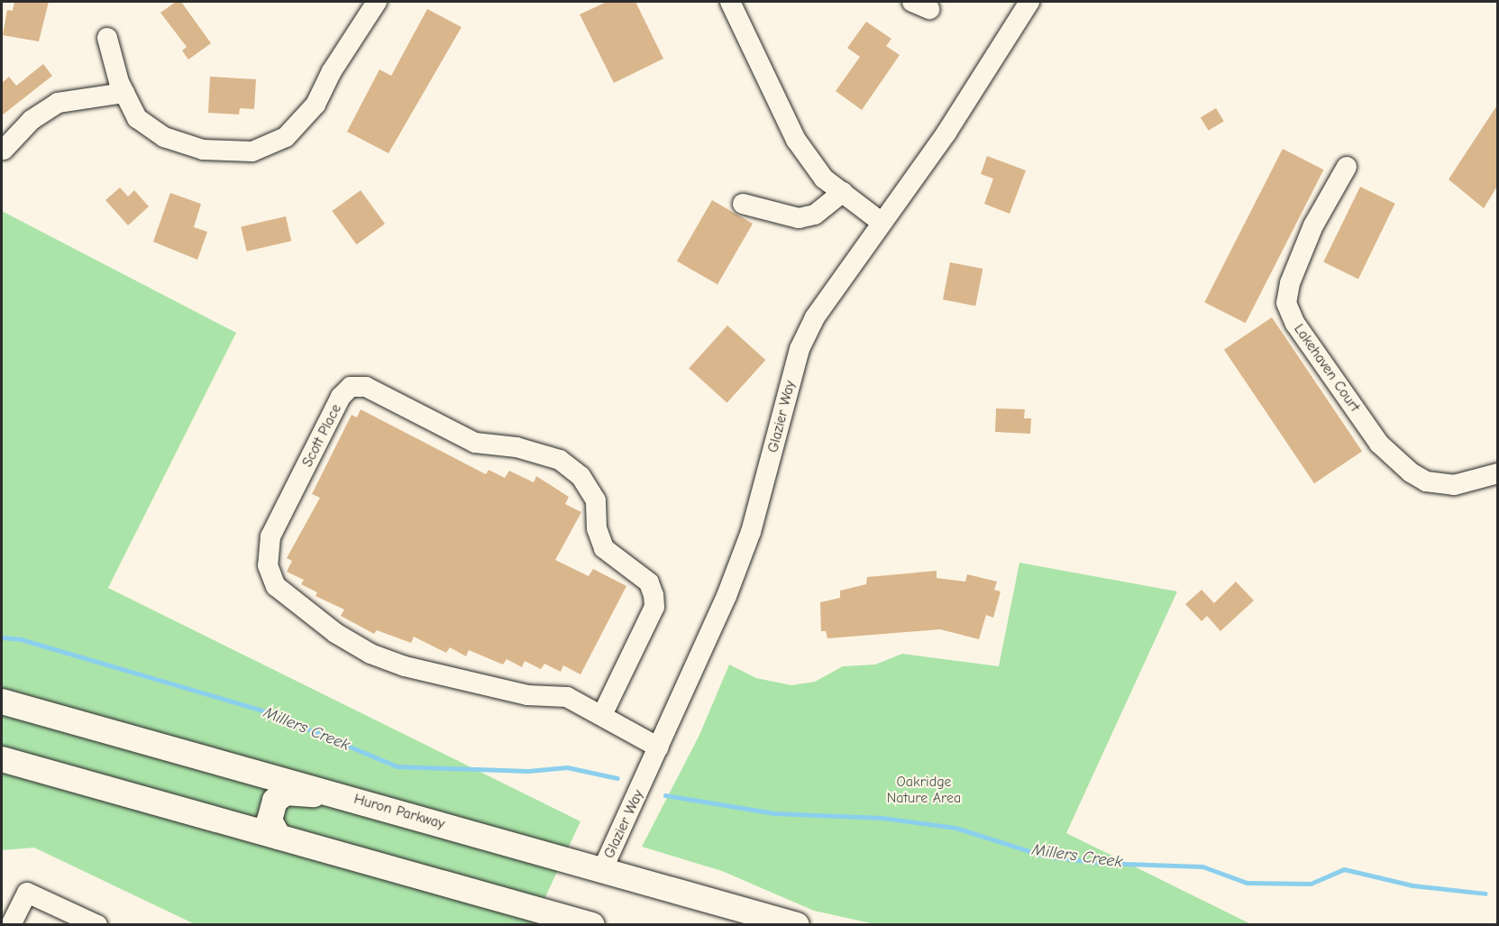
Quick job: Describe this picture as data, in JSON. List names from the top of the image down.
{
  "streets": {
    "main road": ["Huron Parkway"],
    "street": ["Lakehaven Court", "Glazier Way", "Scott Place"]
  },
  "crossings": [
    ["Glazier Way", "Scott Place"],
    ["Glazier Way", "Huron Parkway"]
  ],
  "water": ["Millers Creek"],
  "parks": ["Oakridge Nature Area"]
}
